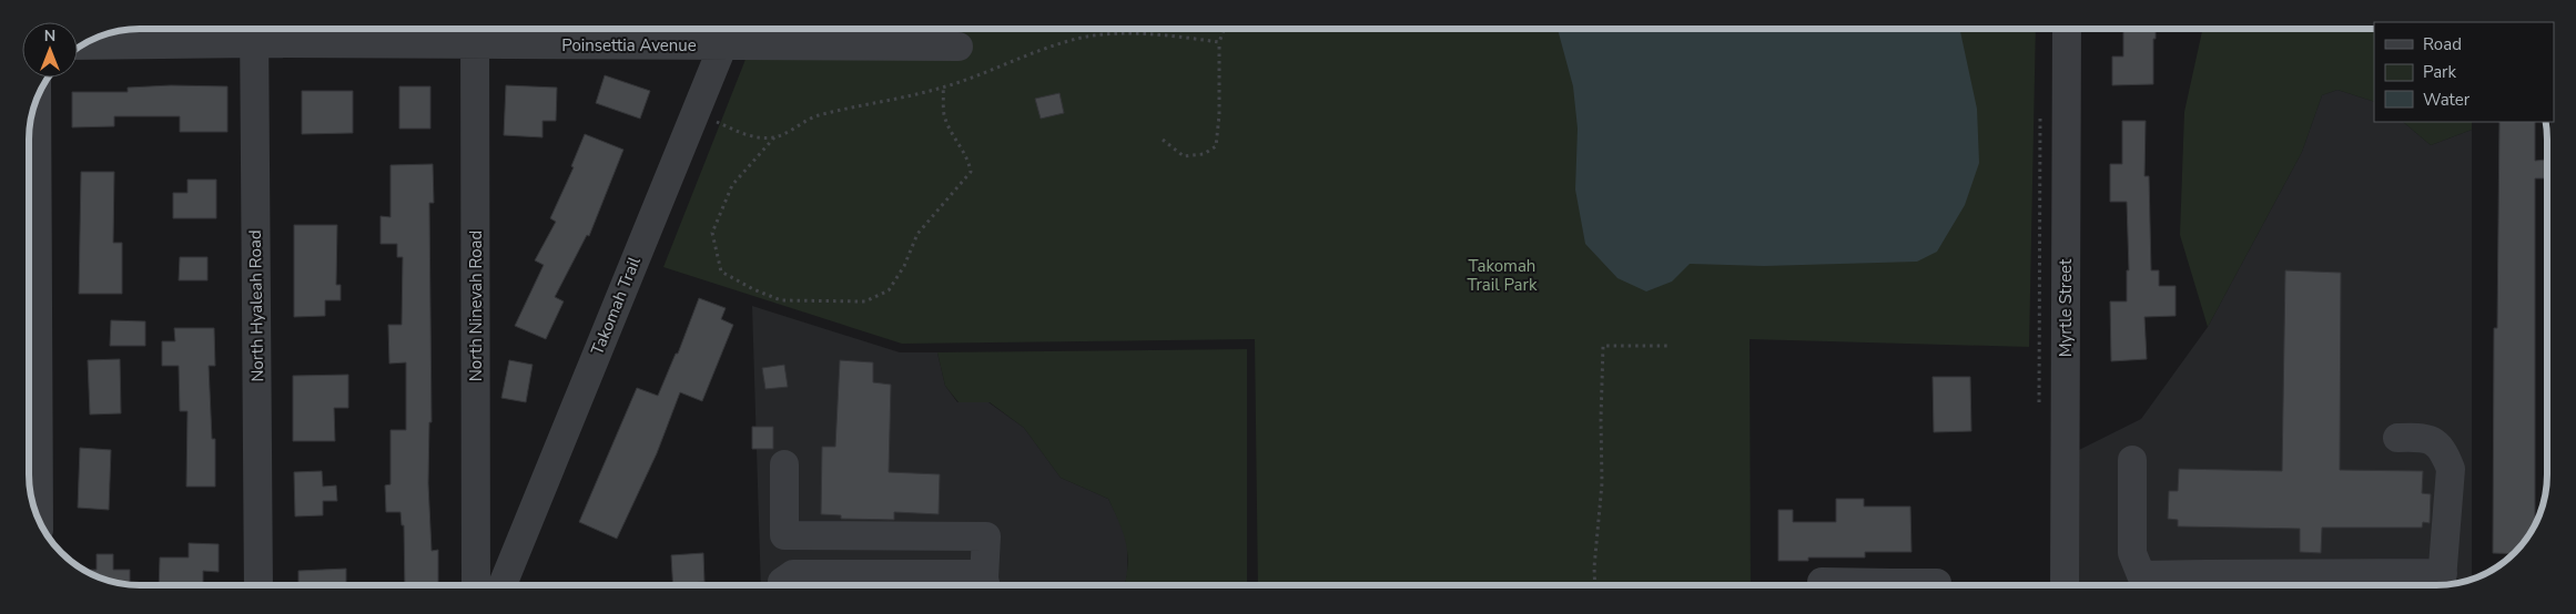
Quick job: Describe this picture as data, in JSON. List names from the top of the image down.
{
  "streets": {
    "street": [
      "Poinsettia Avenue",
      "North Hyaleah Road",
      "North Ninevah Road",
      "Takomah Trail",
      "Myrtle Street"
    ]
  },
  "crossings": [
    ["Poinsettia Avenue", "North Hyaleah Road"],
    ["Poinsettia Avenue", "North Ninevah Road"],
    ["Poinsettia Avenue", "Takomah Trail"]
  ],
  "parks": ["Takomah Trail Park"],
  "legend": ["Road", "Park", "Water"],
  "north": "top"
}
